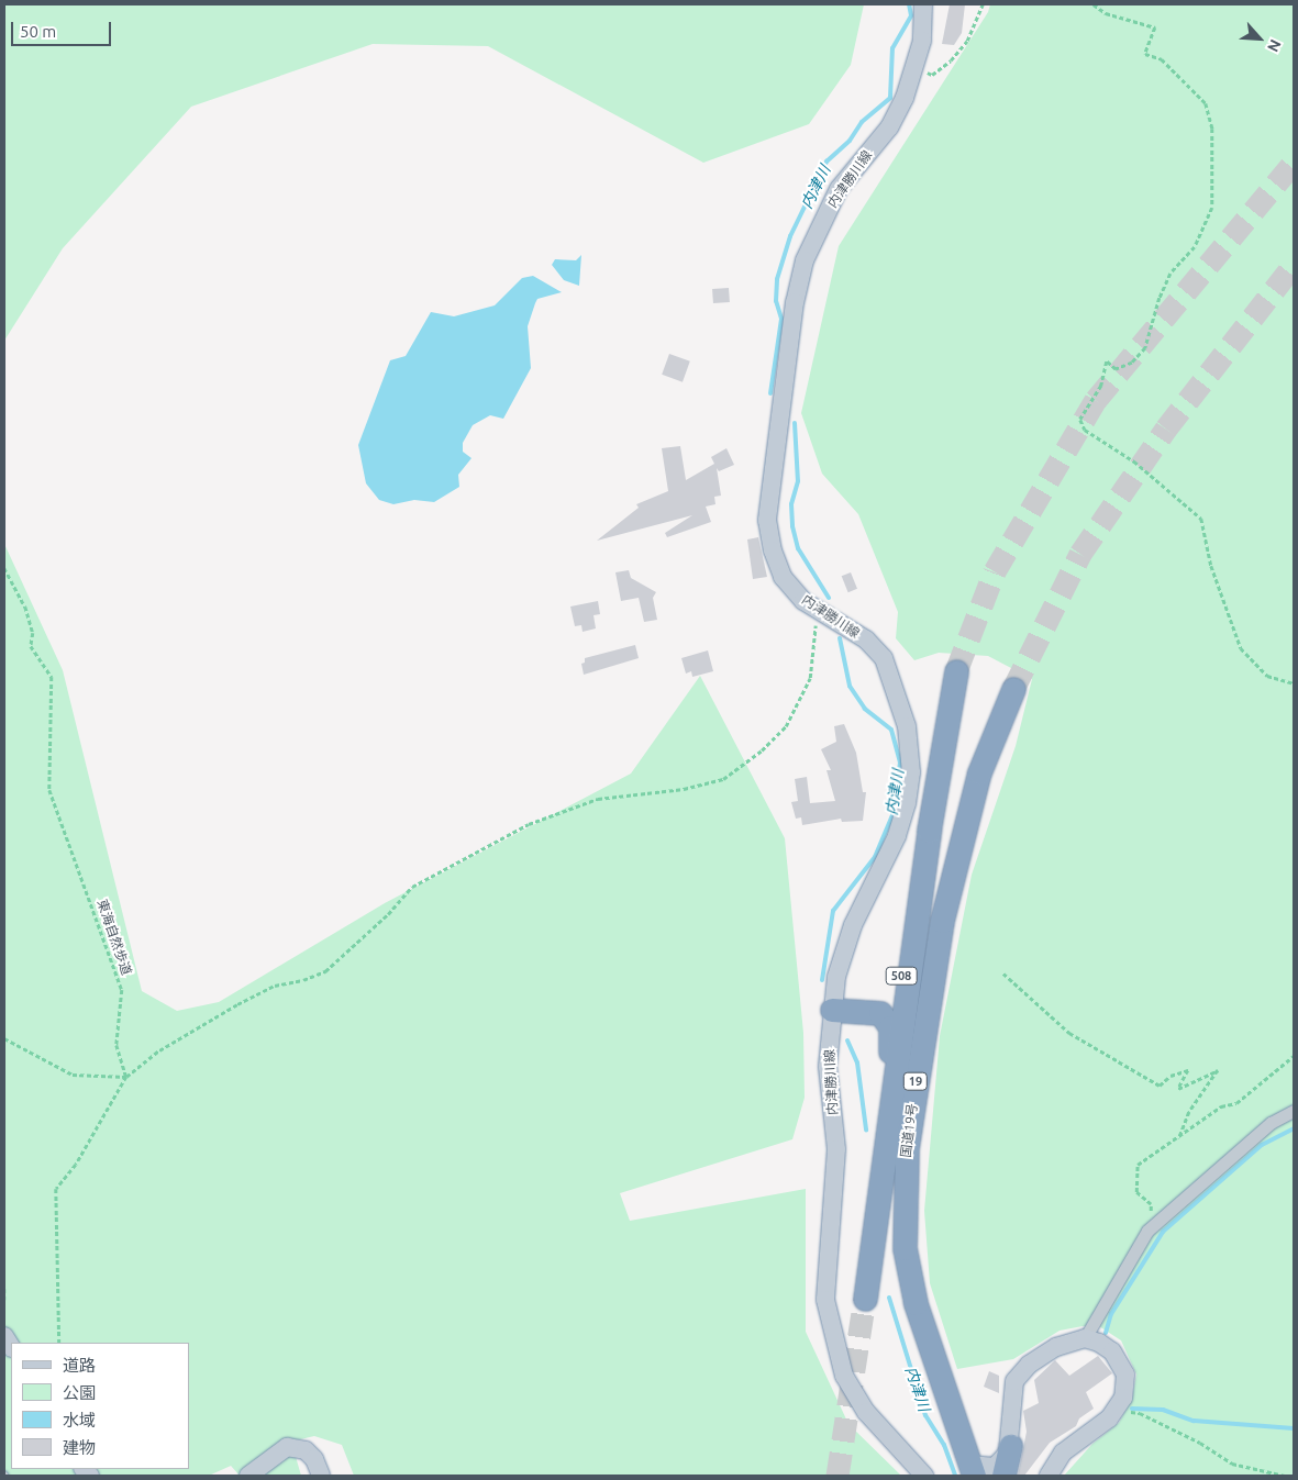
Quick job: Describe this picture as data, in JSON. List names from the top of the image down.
{
  "streets": {
    "highway": ["508", "19", "国道19号"],
    "main road": ["内津勝川線"],
    "path": ["東海自然歩道"]
  },
  "crossings": [
    ["508", "国道19号"]
  ],
  "water": ["内津川"],
  "legend": [
    "道路",
    "公園",
    "水域",
    "建物"
  ],
  "scale_bar": "50 m",
  "north": "bottom right"
}
